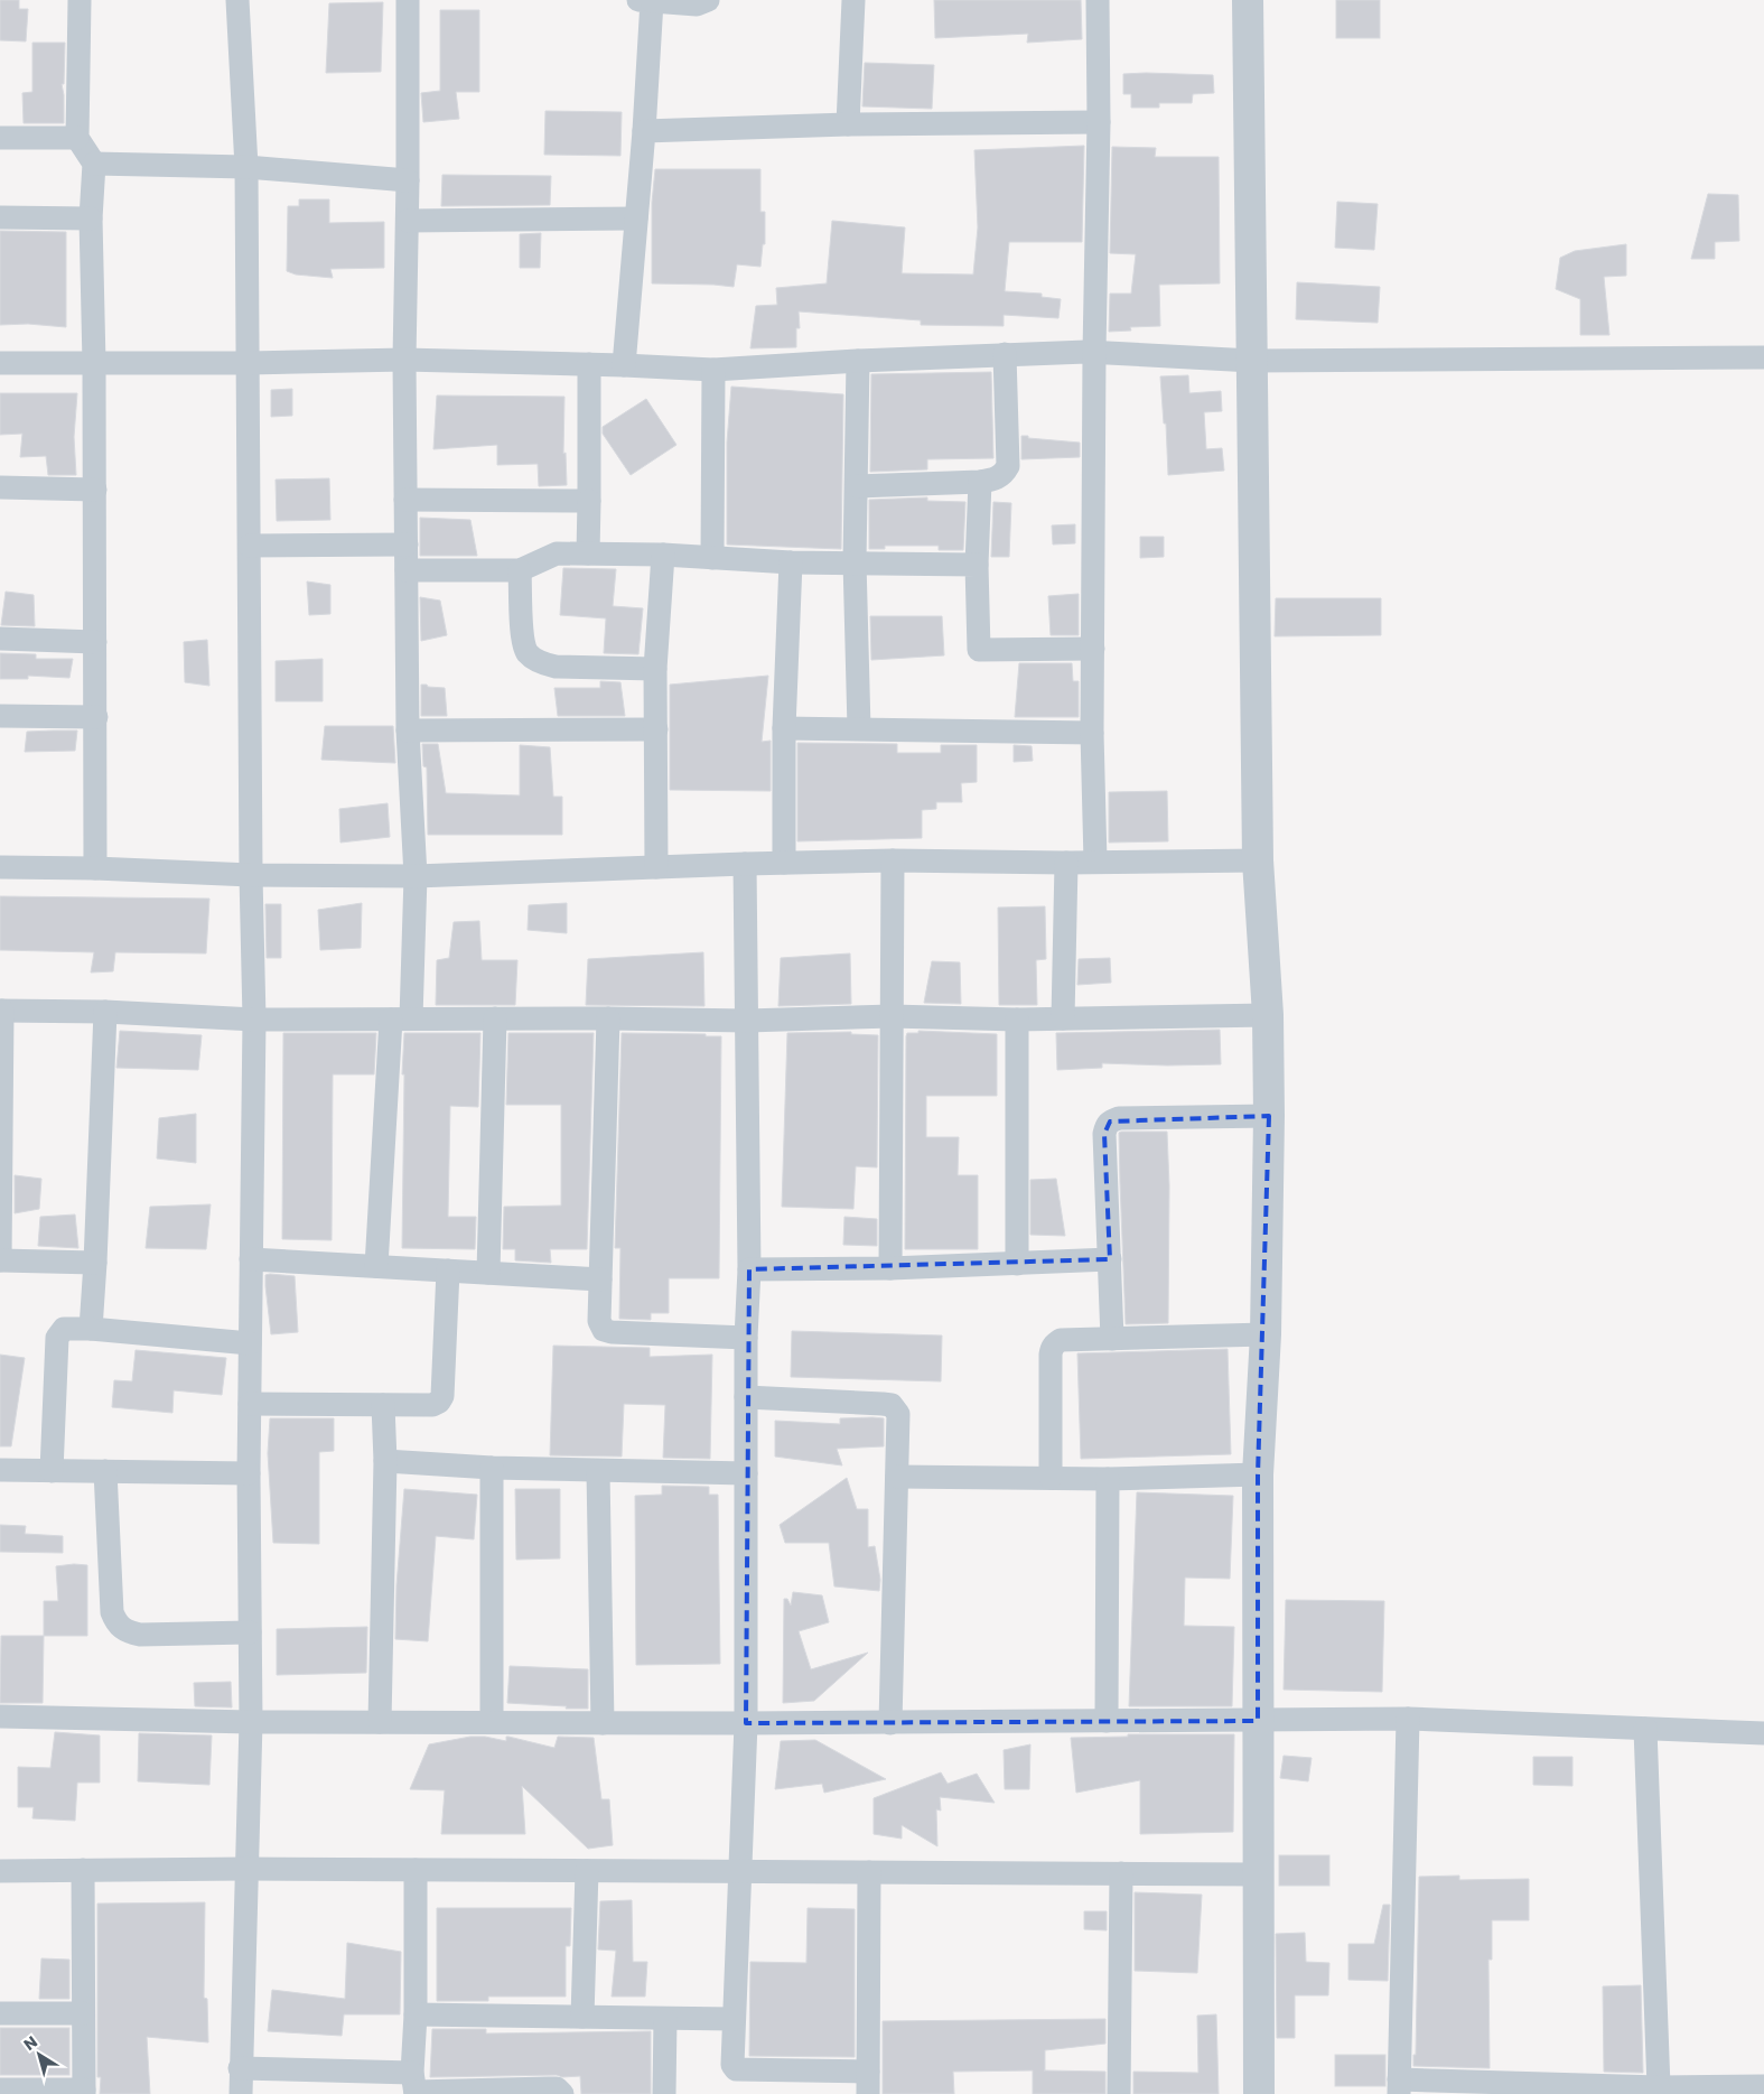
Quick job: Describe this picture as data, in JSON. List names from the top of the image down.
{
  "north": "top left"
}
